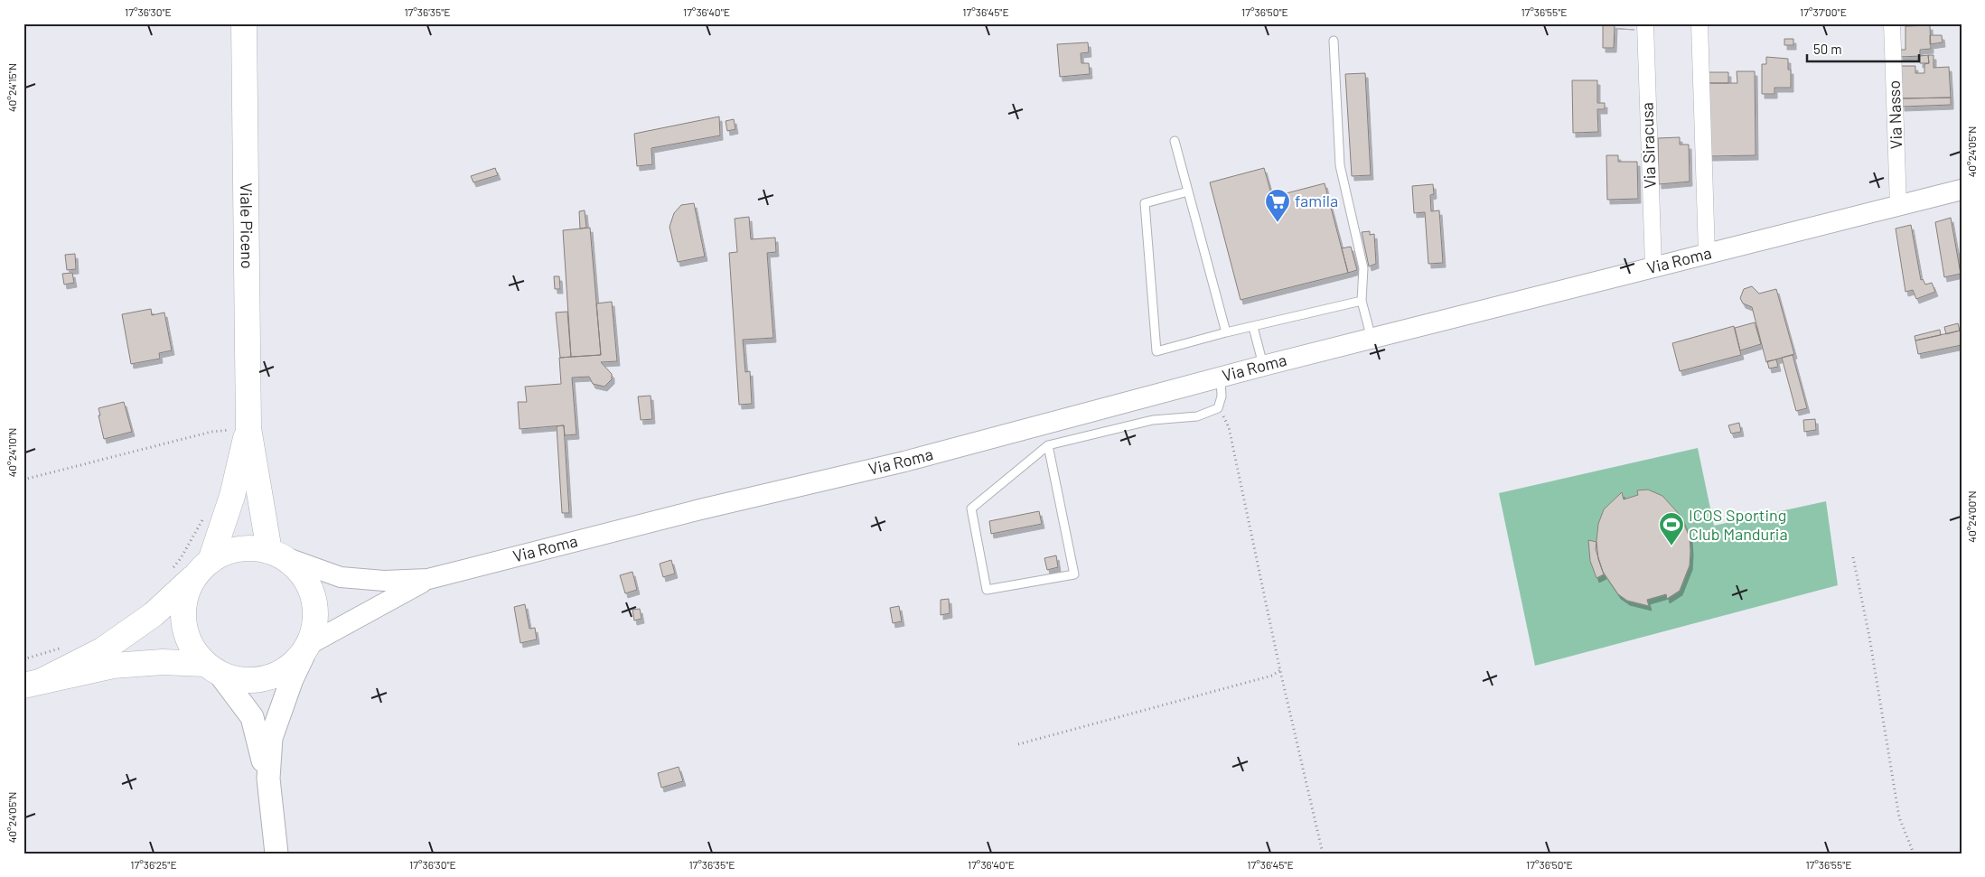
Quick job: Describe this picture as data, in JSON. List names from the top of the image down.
{
  "streets": {
    "main road": ["Viale Piceno"],
    "street": ["Via Nasso", "Via Siracusa", "Via Roma"]
  },
  "crossings": [
    ["Via Nasso", "Via Roma"],
    ["Via Siracusa", "Via Roma"],
    ["Viale Piceno", "Via Roma"]
  ],
  "places": {
    "supermarket": ["famila"],
    "sports": ["ICOS Sporting Club Manduria"]
  },
  "scale_bar": "50 m",
  "coordinates": [
    "17°36'30\"E",
    "17°36'35\"E",
    "17°36'40\"E",
    "17°36'45\"E",
    "17°36'50\"E",
    "17°36'55\"E",
    "17°37'00\"E",
    "40°24'15\"N",
    "40°24'05\"N",
    "40°24'10\"N",
    "40°24'00\"N",
    "17°36'25\"E"
  ]
}
